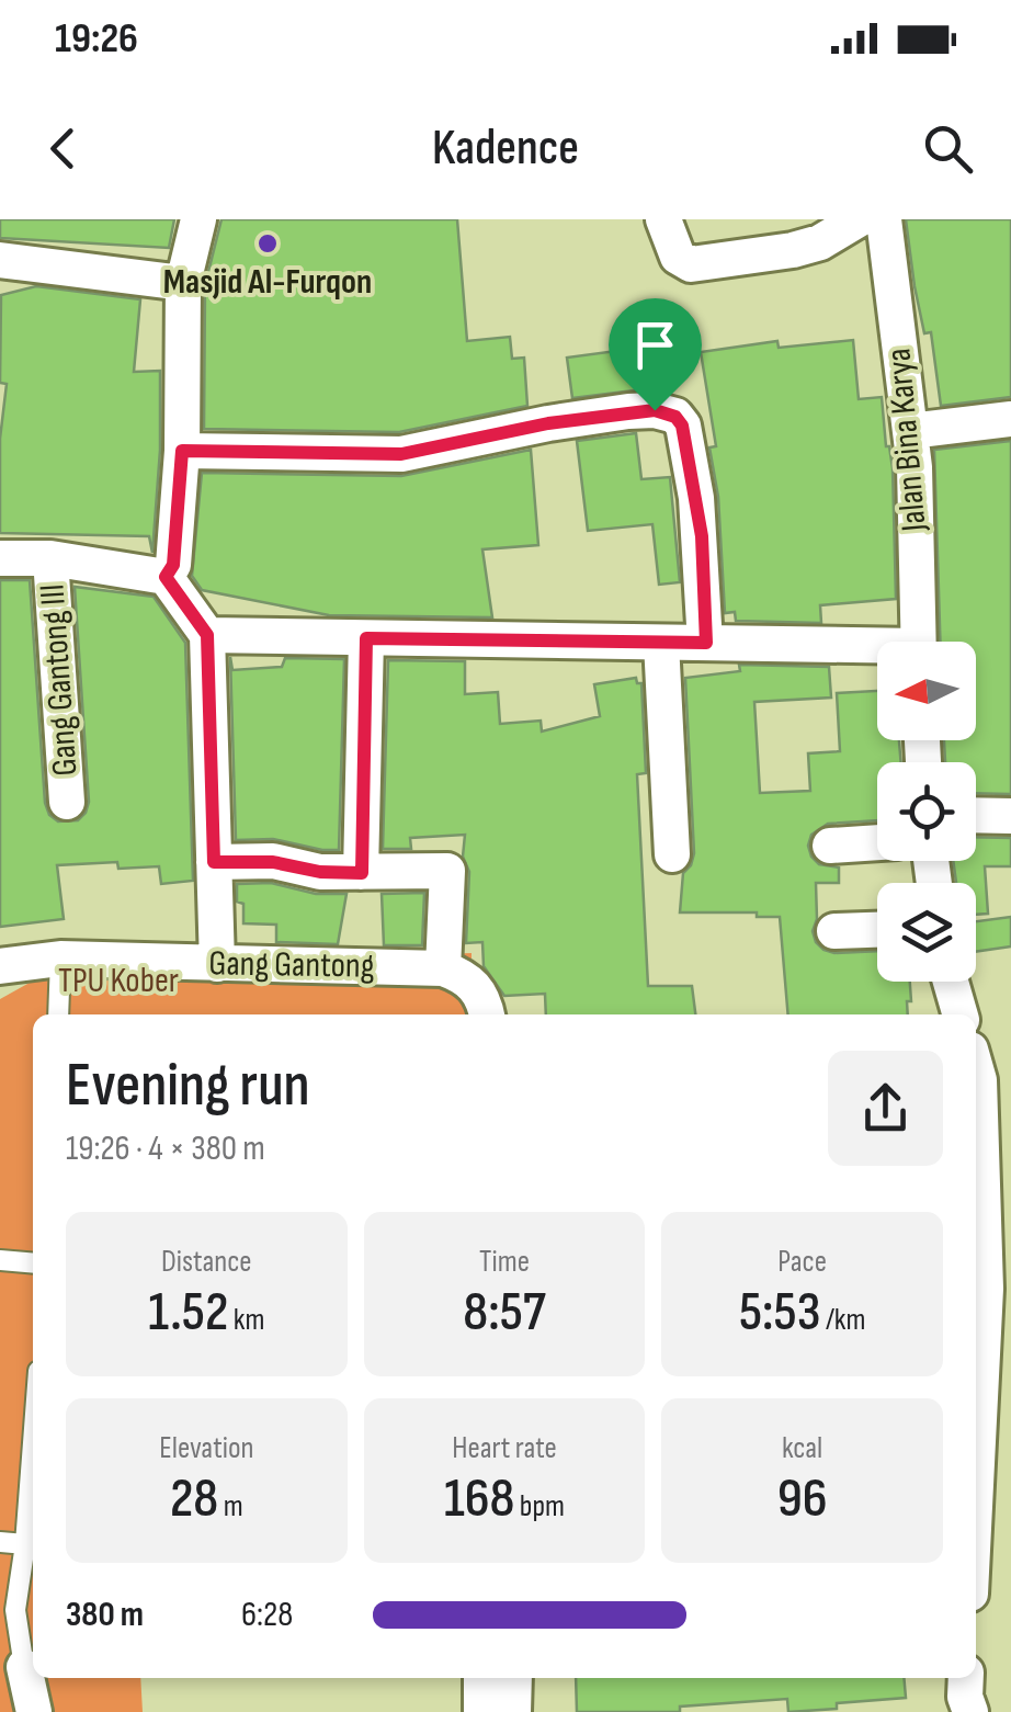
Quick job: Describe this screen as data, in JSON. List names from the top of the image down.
{
  "streets": {
    "street": ["Jalan Bina Karya", "Gang Gantong III", "Gang Gantong"]
  },
  "parks": ["TPU Kober"],
  "places": ["Masjid Al-Furqon"],
  "north": "left",
  "page": {
    "status": "19:26",
    "header": "Kadence",
    "heading": ["Evening run", "19:26 · 4 × 380 m"],
    "stats": [
      ["Distance", "1.52 km"],
      ["Time", "8:57"],
      ["Pace", "5:53 /km"],
      ["Elevation", "28 m"],
      ["Heart rate", "168 bpm"],
      ["kcal", "96"]
    ],
    "list": [
      {
        "name": "380 m",
        "note": "6:28"
      }
    ]
  }
}
